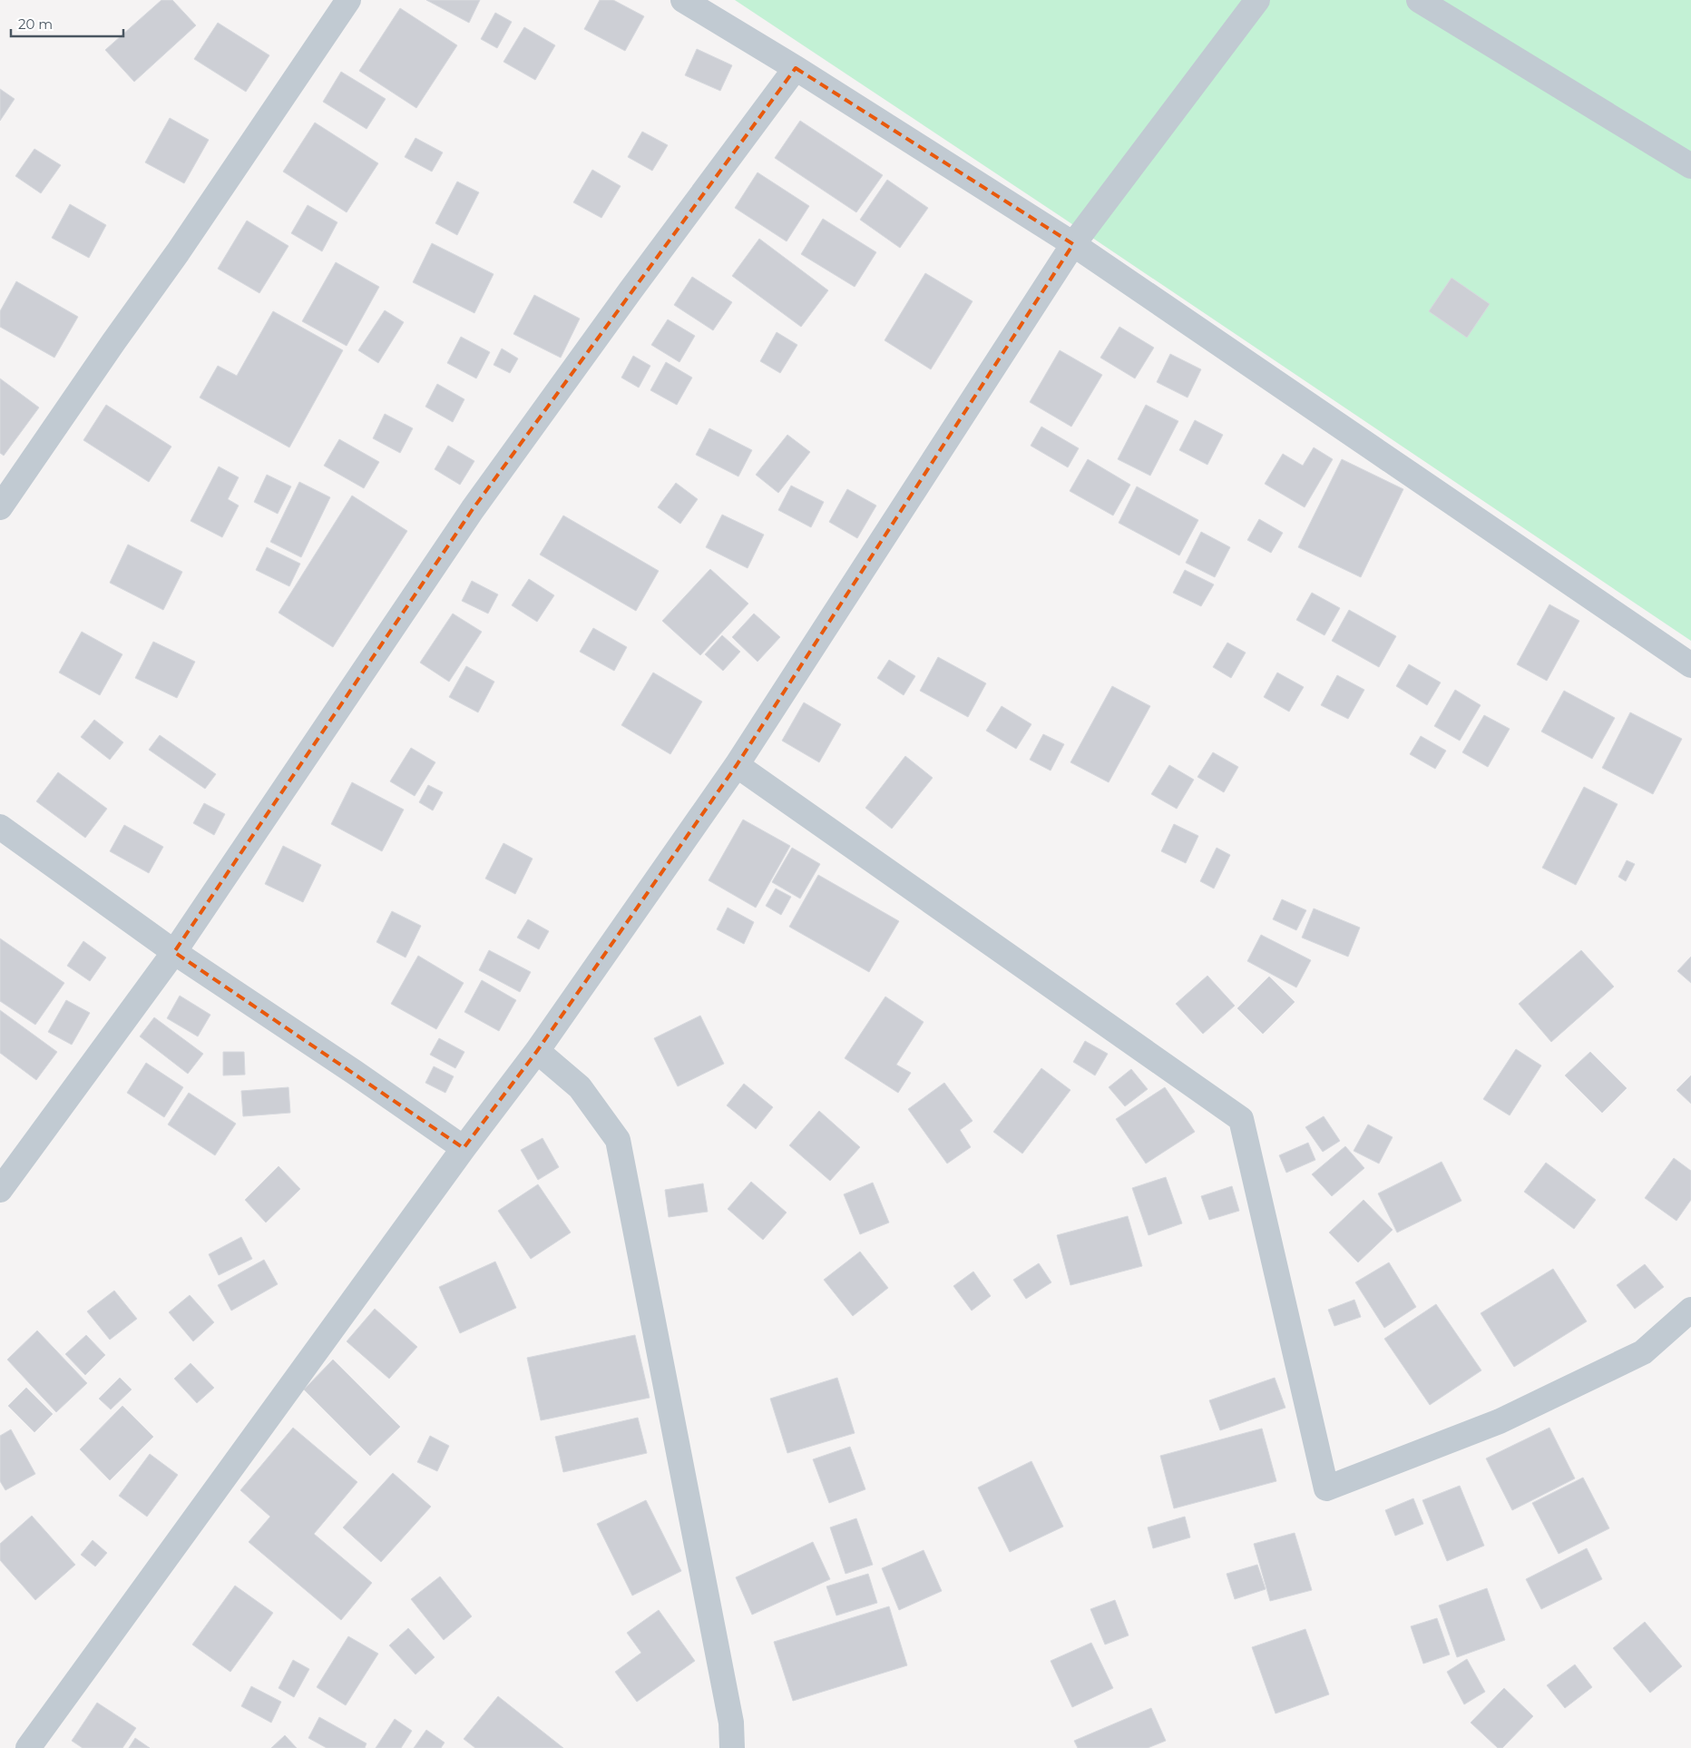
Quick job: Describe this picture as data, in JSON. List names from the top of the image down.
{
  "scale_bar": "20 m"
}
